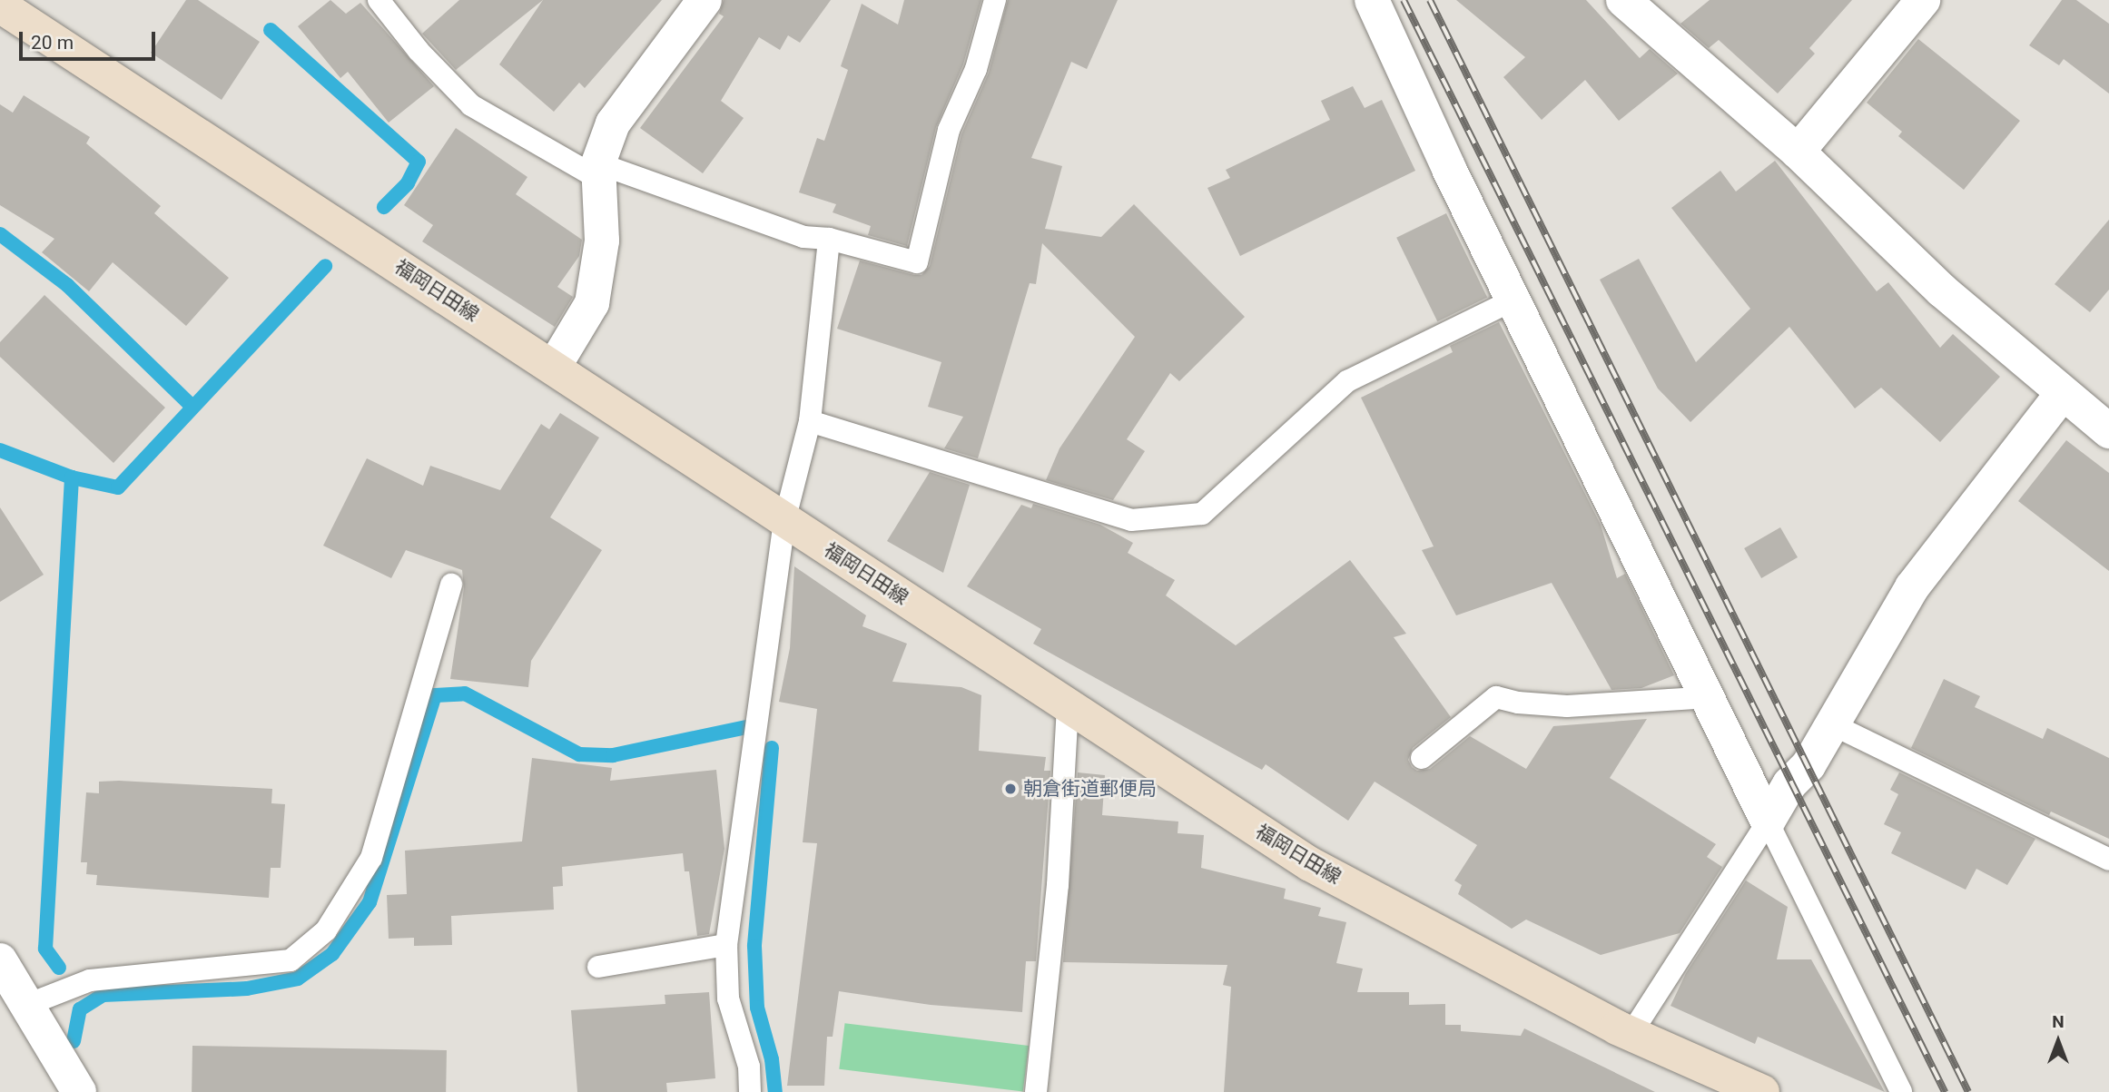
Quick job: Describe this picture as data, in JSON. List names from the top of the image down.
{
  "streets": {
    "main road": ["福岡日田線"]
  },
  "places": ["朝倉街道郵便局"],
  "scale_bar": "20 m",
  "north": "top"
}
